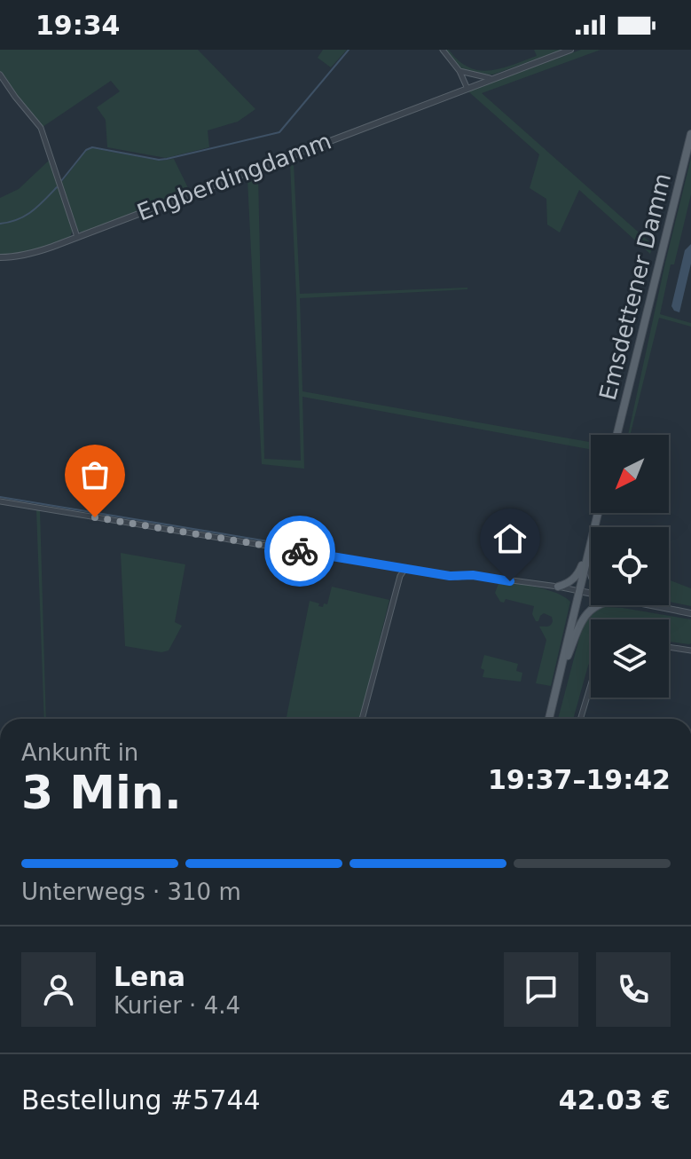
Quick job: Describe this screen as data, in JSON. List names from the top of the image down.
{
  "streets": {
    "main road": ["Emsdettener Damm"],
    "street": ["Engberdingdamm"]
  },
  "north": "bottom left",
  "page": {
    "status": "19:34",
    "heading": ["3 Min.", "Ankunft in", "19:37–19:42"],
    "panel": [
      "Lena",
      "Kurier · 4.4",
      "Bestellung #5744",
      "42.03 €"
    ],
    "bar": "Unterwegs · 310 m"
  }
}
